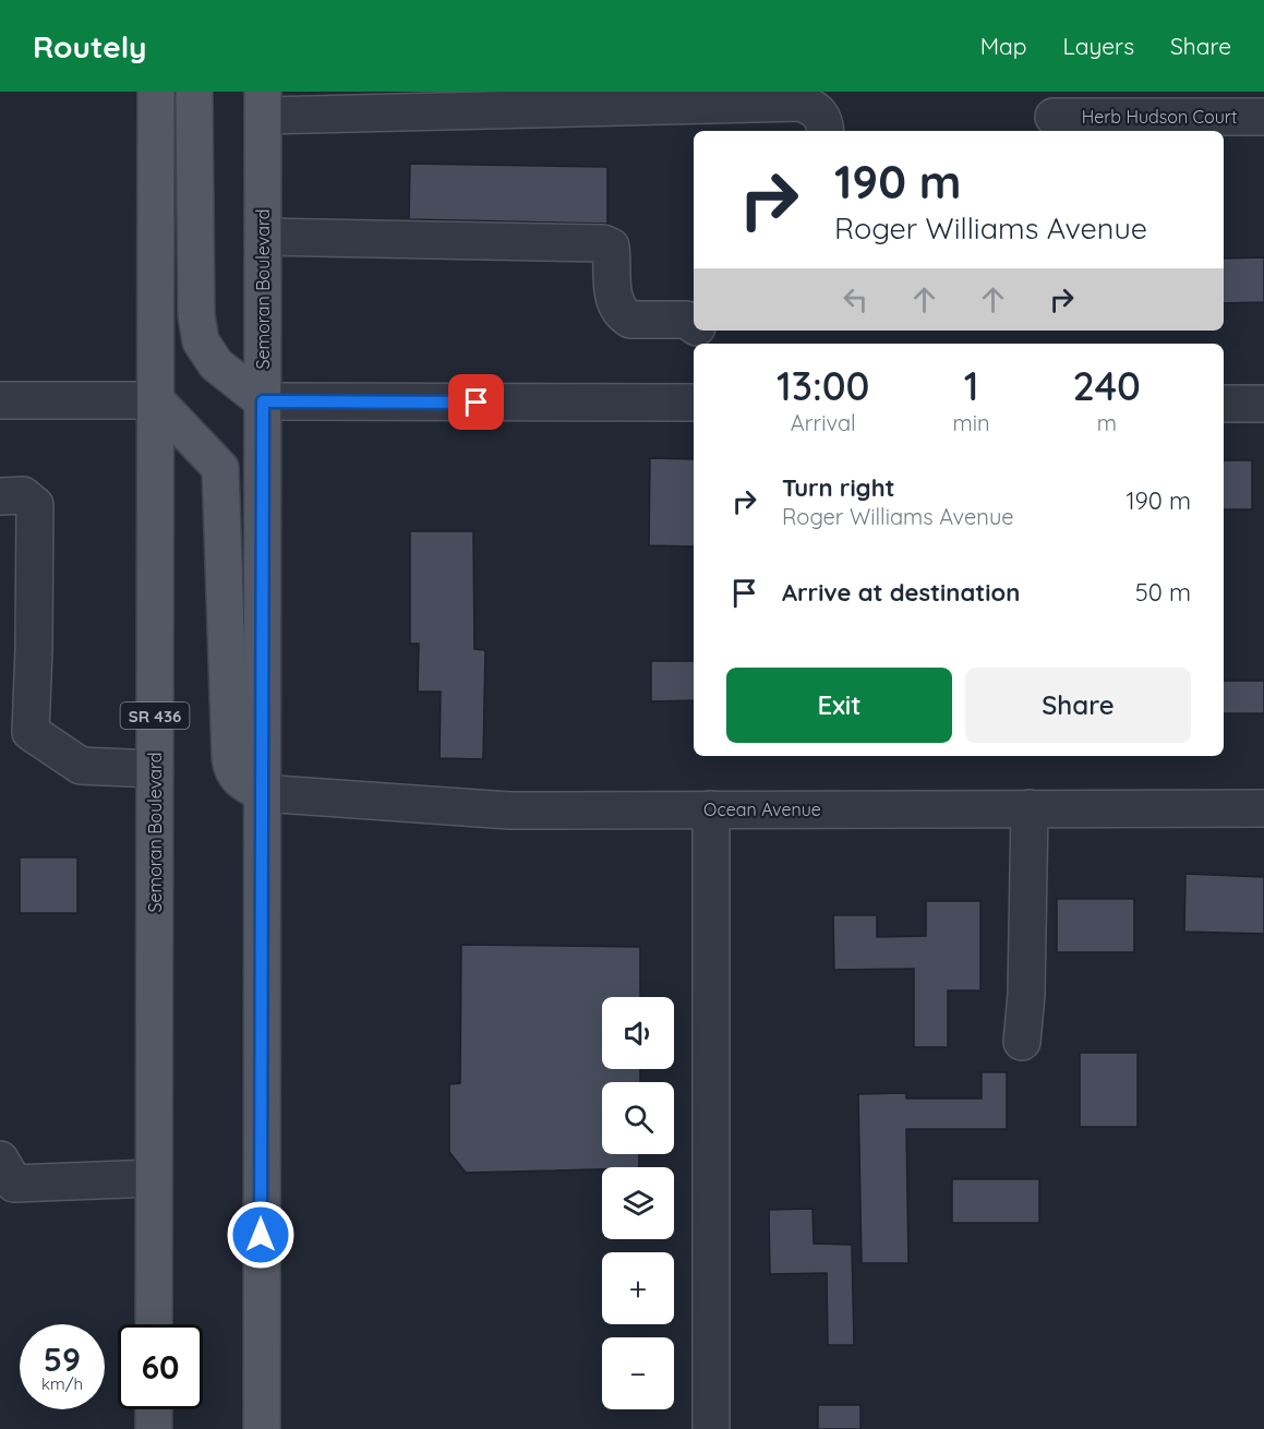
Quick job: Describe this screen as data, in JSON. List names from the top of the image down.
{
  "streets": {
    "main road": ["Semoran Boulevard", "SR 436"],
    "street": ["Herb Hudson Court", "Ocean Avenue"]
  },
  "crossings": [
    ["Semoran Boulevard", "Ocean Avenue"]
  ],
  "page": {
    "header": "Routely",
    "nav": ["Map", "Layers", "Share"],
    "turn": ["190 m", "Roger Williams Avenue"],
    "eta": [
      "13:00",
      "Arrival",
      "1",
      "min",
      "240",
      "m"
    ],
    "list": [
      {
        "name": "Turn right",
        "note": "Roger Williams Avenue",
        "value": "190 m"
      },
      {
        "name": "Arrive at destination",
        "value": "50 m"
      }
    ],
    "buttons": ["Exit", "Share"],
    "map_buttons": ["+", "−"],
    "speed": "59 km/h",
    "limit": "60"
  }
}
